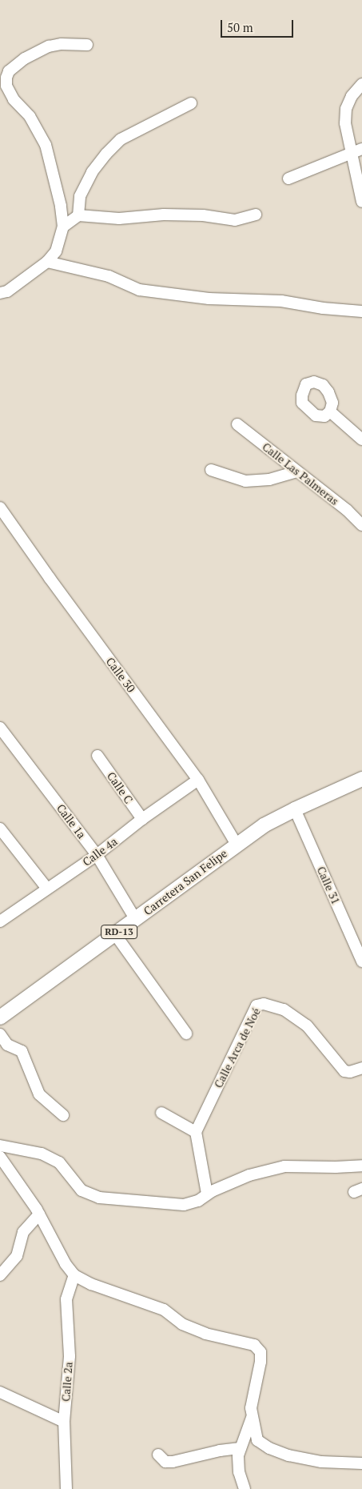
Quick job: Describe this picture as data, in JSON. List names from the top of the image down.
{
  "streets": {
    "main road": ["Carretera San Felipe", "RD-13"],
    "street": [
      "Calle Las Palmeras",
      "Calle 30",
      "Calle C",
      "Calle 1a",
      "Calle 4a",
      "Calle 31",
      "Calle Arca de Noé",
      "Calle 2a"
    ]
  },
  "crossings": [
    ["Calle 30", "Calle 4a"],
    ["Calle 30", "Carretera San Felipe"],
    ["Calle C", "Calle 4a"],
    ["Calle 1a", "Calle 4a"],
    ["Calle 1a", "Carretera San Felipe"],
    ["Carretera San Felipe", "Calle 31"]
  ],
  "scale_bar": "50 m"
}
